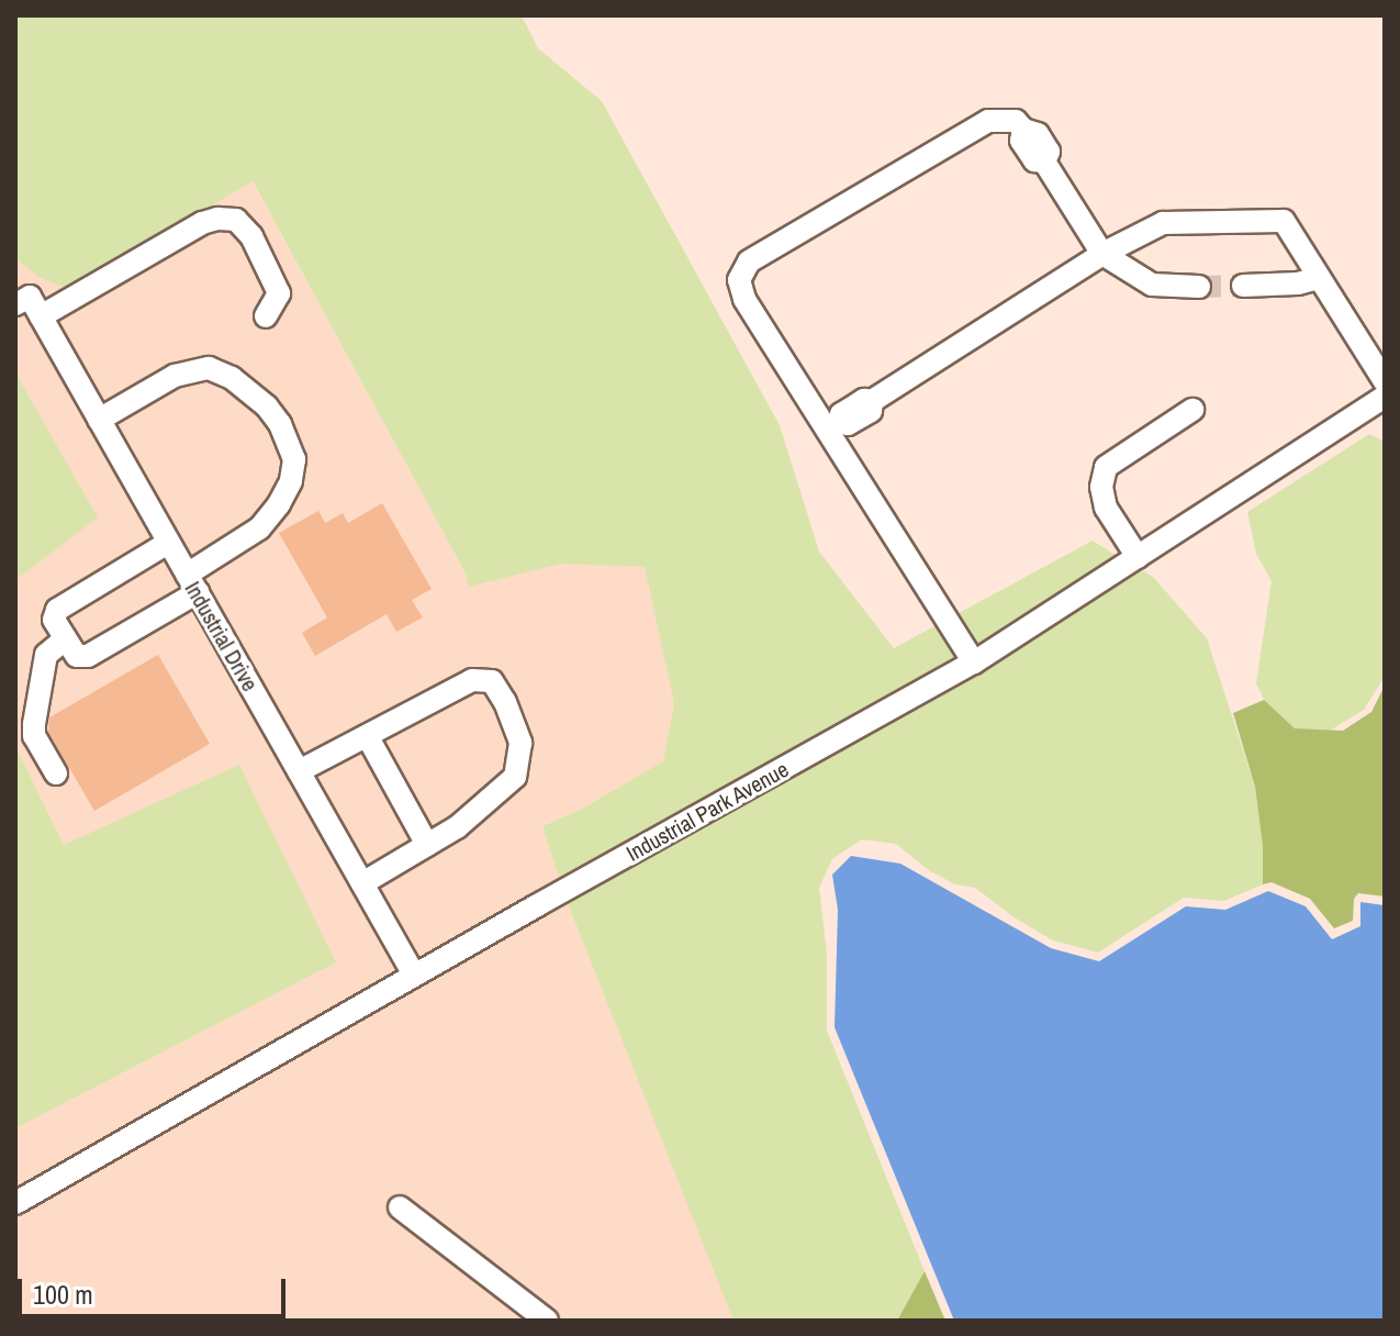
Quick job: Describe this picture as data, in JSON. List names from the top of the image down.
{
  "streets": {
    "street": ["Industrial Drive", "Industrial Park Avenue"]
  },
  "crossings": [
    ["Industrial Drive", "Industrial Park Avenue"]
  ],
  "scale_bar": "100 m"
}
